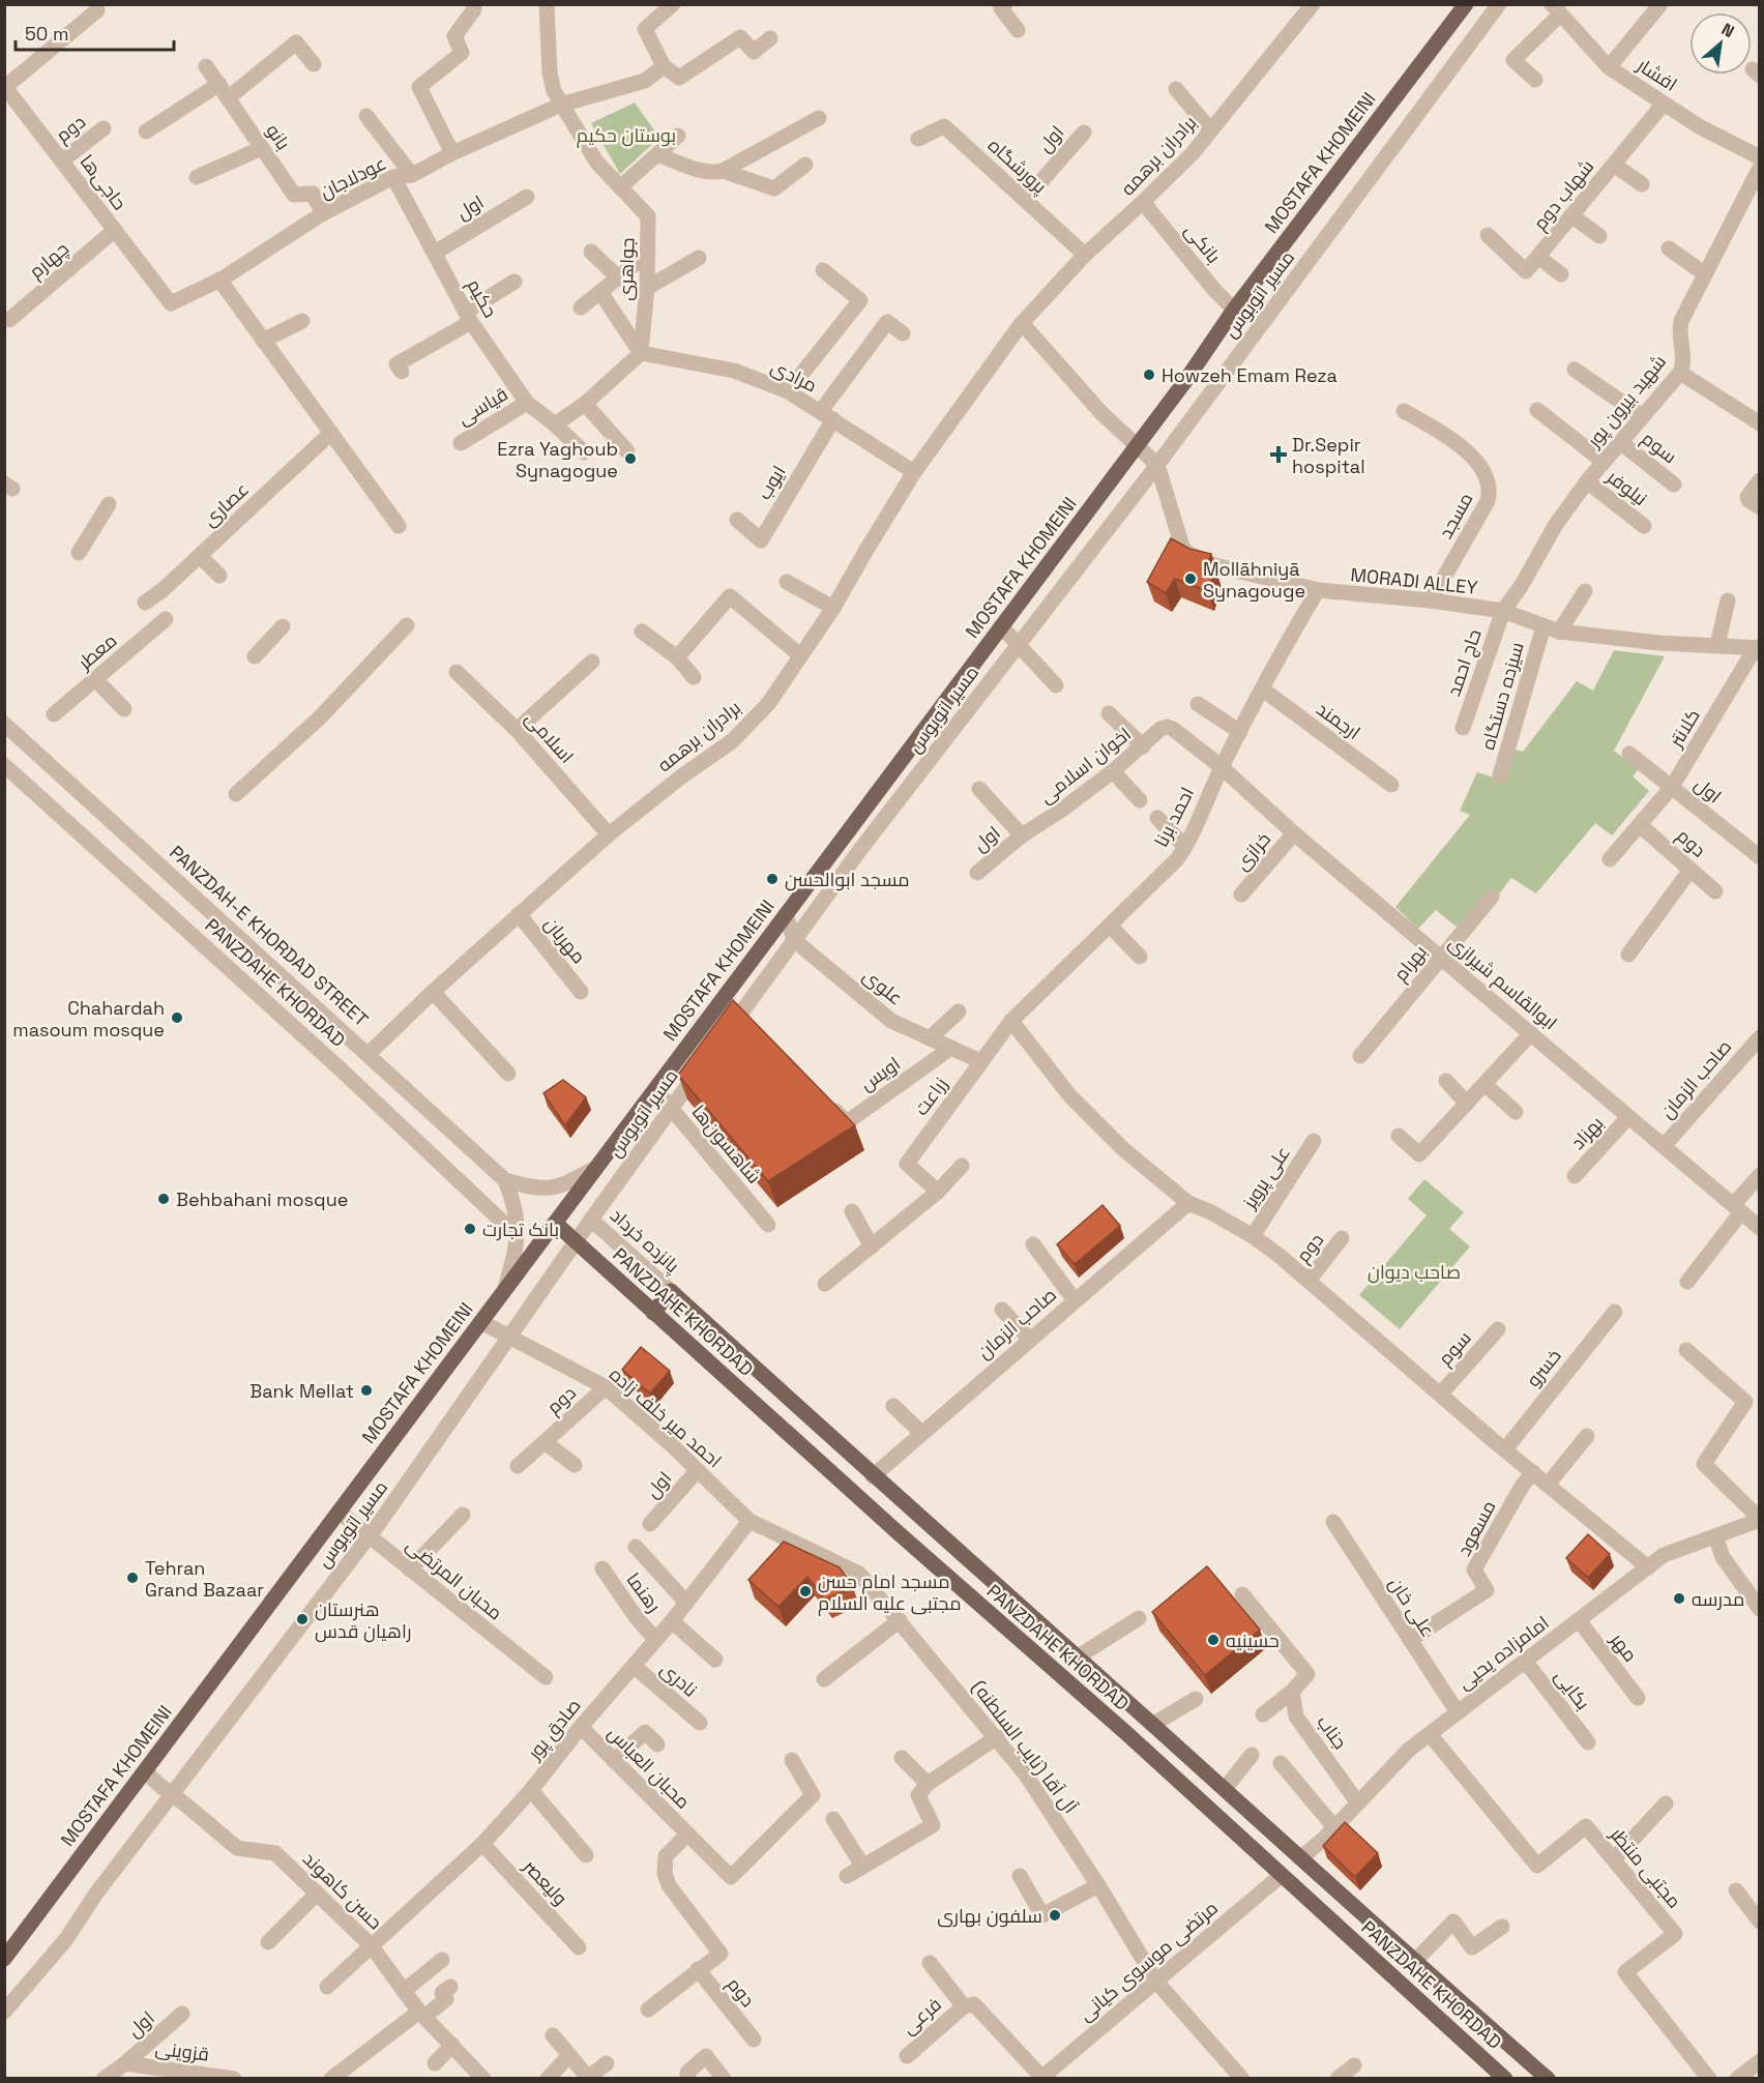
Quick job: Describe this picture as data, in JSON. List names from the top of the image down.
{
  "streets": {
    "main road": ["MOSTAFA KHOMEINI", "PANZDAHE KHORDAD"],
    "street": [
      "افشار",
      "دوم",
      "بانو",
      "اول",
      "برادران برهمه",
      "پرورشگاه",
      "عودلاجان",
      "حاجی‌ها",
      "شهاب دوم",
      "بانکی",
      "چهارم",
      "جواهری",
      "مسیر اتوبوس",
      "حکیم",
      "مرادی",
      "شهید بیرون پور",
      "قیاسی",
      "سوم",
      "ایوب",
      "نیلوفر",
      "عصاری",
      "مسجد",
      "MORADI ALLEY",
      "معطر",
      "حاج احمد",
      "سیزده دستگاه",
      "ارجمند",
      "کلانتر",
      "اسلامی",
      "اخوان اسلامی",
      "احمد برنا",
      "خرازی",
      "PANZDAH-E KHORDAD STREET",
      "مهربان",
      "بهرام",
      "ابوالقاسم شیرازی",
      "علوی",
      "اویس",
      "صاحب الزمان",
      "زراعت",
      "بهزاد",
      "شاهسون‌ها",
      "علی پرویز",
      "پانزده خرداد",
      "خسرو",
      "احمد میر خلف زاده",
      "مسعود",
      "محبان المرتضی",
      "رهنما",
      "علی خان",
      "مهر",
      "امامزاده یحیی",
      "نادری",
      "بکایی",
      "صادق پور",
      "جناب",
      "آل آقا (نایب السلطنه)",
      "محبان العباس",
      "مجتبی منتظر",
      "ولیعصر",
      "حسن کاهوند",
      "مرتضی موسوی کیانی",
      "فرعی",
      "قزوینی"
    ]
  },
  "crossings": [
    ["افشار", "شهاب دوم"],
    ["دوم", "حاجی‌ها"],
    ["دوم", "کلانتر"],
    ["دوم", "احمد میر خلف زاده"],
    ["دوم", "محبان العباس"],
    ["بانو", "عودلاجان"],
    ["اول", "پرورشگاه"],
    ["اول", "حکیم"],
    ["اول", "کلانتر"],
    ["اول", "اخوان اسلامی"],
    ["اول", "احمد میر خلف زاده"],
    ["اول", "قزوینی"],
    ["برادران برهمه", "پرورشگاه"],
    ["برادران برهمه", "بانکی"],
    ["برادران برهمه", "مرادی"],
    ["برادران برهمه", "اسلامی"],
    ["برادران برهمه", "PANZDAH-E KHORDAD STREET"],
    ["برادران برهمه", "مهربان"],
    ["MOSTAFA KHOMEINI", "بانکی"],
    ["MOSTAFA KHOMEINI", "PANZDAHE KHORDAD"],
    ["MOSTAFA KHOMEINI", "شاهسون‌ها"],
    ["MOSTAFA KHOMEINI", "احمد میر خلف زاده"],
    ["MOSTAFA KHOMEINI", "محبان المرتضی"],
    ["MOSTAFA KHOMEINI", "حسن کاهوند"],
    ["عودلاجان", "حاجی‌ها"],
    ["عودلاجان", "جواهری"],
    ["عودلاجان", "حکیم"],
    ["حاجی‌ها", "چهارم"],
    ["جواهری", "مرادی"],
    ["مسیر اتوبوس", "PANZDAHE KHORDAD"],
    ["مسیر اتوبوس", "علوی"],
    ["مسیر اتوبوس", "شاهسون‌ها"],
    ["مسیر اتوبوس", "پانزده خرداد"],
    ["مسیر اتوبوس", "احمد میر خلف زاده"],
    ["مسیر اتوبوس", "محبان المرتضی"],
    ["مسیر اتوبوس", "حسن کاهوند"],
    ["حکیم", "قیاسی"],
    ["مرادی", "ایوب"],
    ["شهید بیرون پور", "سوم"],
    ["شهید بیرون پور", "نیلوفر"],
    ["شهید بیرون پور", "MORADI ALLEY"],
    ["شهید بیرون پور", "حاج احمد"],
    ["مسجد", "MORADI ALLEY"],
    ["MORADI ALLEY", "حاج احمد"],
    ["MORADI ALLEY", "سیزده دستگاه"],
    ["MORADI ALLEY", "کلانتر"],
    ["MORADI ALLEY", "احمد برنا"],
    ["ارجمند", "احمد برنا"],
    ["اخوان اسلامی", "احمد برنا"],
    ["اخوان اسلامی", "ابوالقاسم شیرازی"],
    ["احمد برنا", "ابوالقاسم شیرازی"],
    ["احمد برنا", "زراعت"],
    ["خرازی", "ابوالقاسم شیرازی"],
    ["بهرام", "ابوالقاسم شیرازی"],
    ["PANZDAHE KHORDAD", "صاحب الزمان"],
    ["PANZDAHE KHORDAD", "پانزده خرداد"],
    ["PANZDAHE KHORDAD", "امامزاده یحیی"],
    ["PANZDAHE KHORDAD", "مرتضی موسوی کیانی"],
    ["ابوالقاسم شیرازی", "صاحب الزمان"],
    ["ابوالقاسم شیرازی", "بهزاد"],
    ["علوی", "اویس"],
    ["علوی", "زراعت"],
    ["احمد میر خلف زاده", "صادق پور"],
    ["احمد میر خلف زاده", "آل آقا (نایب السلطنه)"],
    ["مسعود", "علی خان"],
    ["رهنما", "صادق پور"],
    ["علی خان", "امامزاده یحیی"],
    ["مهر", "امامزاده یحیی"],
    ["امامزاده یحیی", "بکایی"],
    ["امامزاده یحیی", "جناب"],
    ["امامزاده یحیی", "مجتبی منتظر"],
    ["نادری", "صادق پور"],
    ["صادق پور", "آل آقا (نایب السلطنه)"],
    ["صادق پور", "محبان العباس"],
    ["صادق پور", "ولیعصر"],
    ["صادق پور", "حسن کاهوند"],
    ["آل آقا (نایب السلطنه)", "مرتضی موسوی کیانی"]
  ],
  "parks": ["بوستان حکیم", "صاحب دیوان"],
  "places": {
    "other": [
      "Howzeh Emam Reza",
      "Ezra Yaghoub Synagogue",
      "Mollāhniyā Synagouge",
      "مسجد ابوالحسن",
      "Chahardah masoum mosque",
      "Behbahani mosque",
      "بانک تجارت",
      "Bank Mellat",
      "Tehran Grand Bazaar",
      "مسجد امام حسن مجتبی علیه السلام",
      "مدرسه",
      "هنرستان راهیان قدس",
      "حسینیه",
      "سلفون بهاری"
    ],
    "health": ["Dr.Sepir hospital"]
  },
  "scale_bar": "50 m",
  "north": "top right"
}
